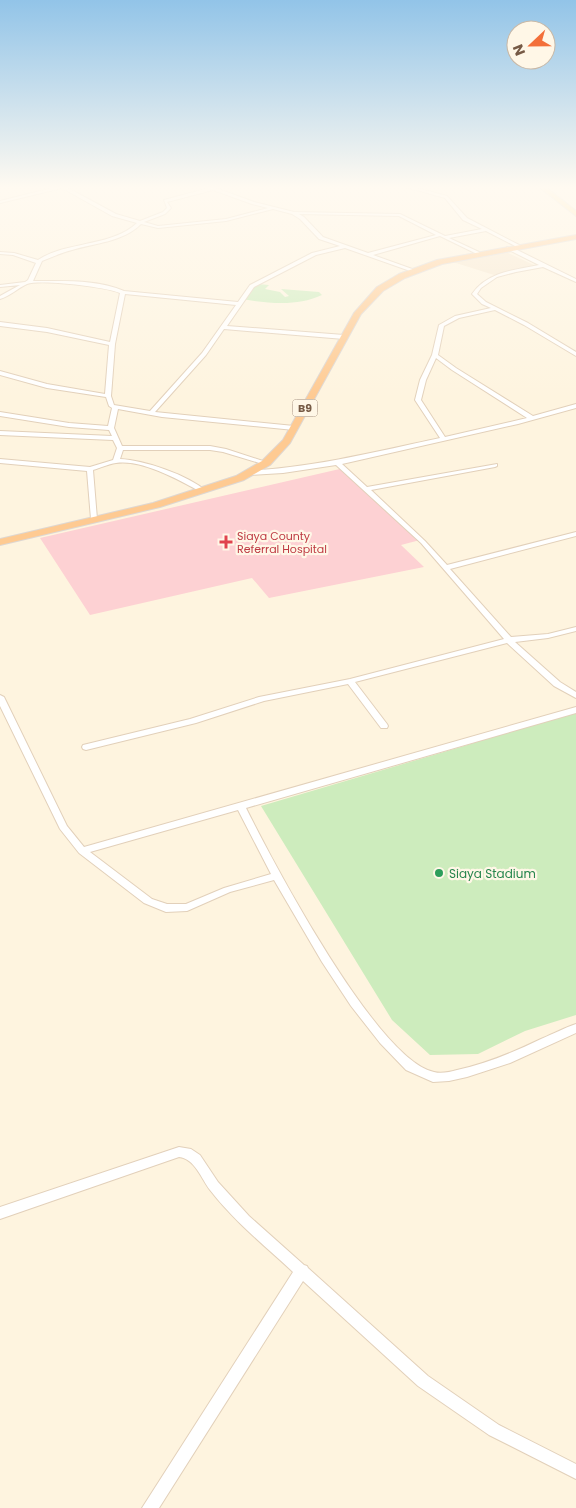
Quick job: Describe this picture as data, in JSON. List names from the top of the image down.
{
  "streets": {
    "highway": ["B9"]
  },
  "places": {
    "health": ["Siaya County Referral Hospital"],
    "other": ["Siaya Stadium"]
  },
  "north": "left"
}
